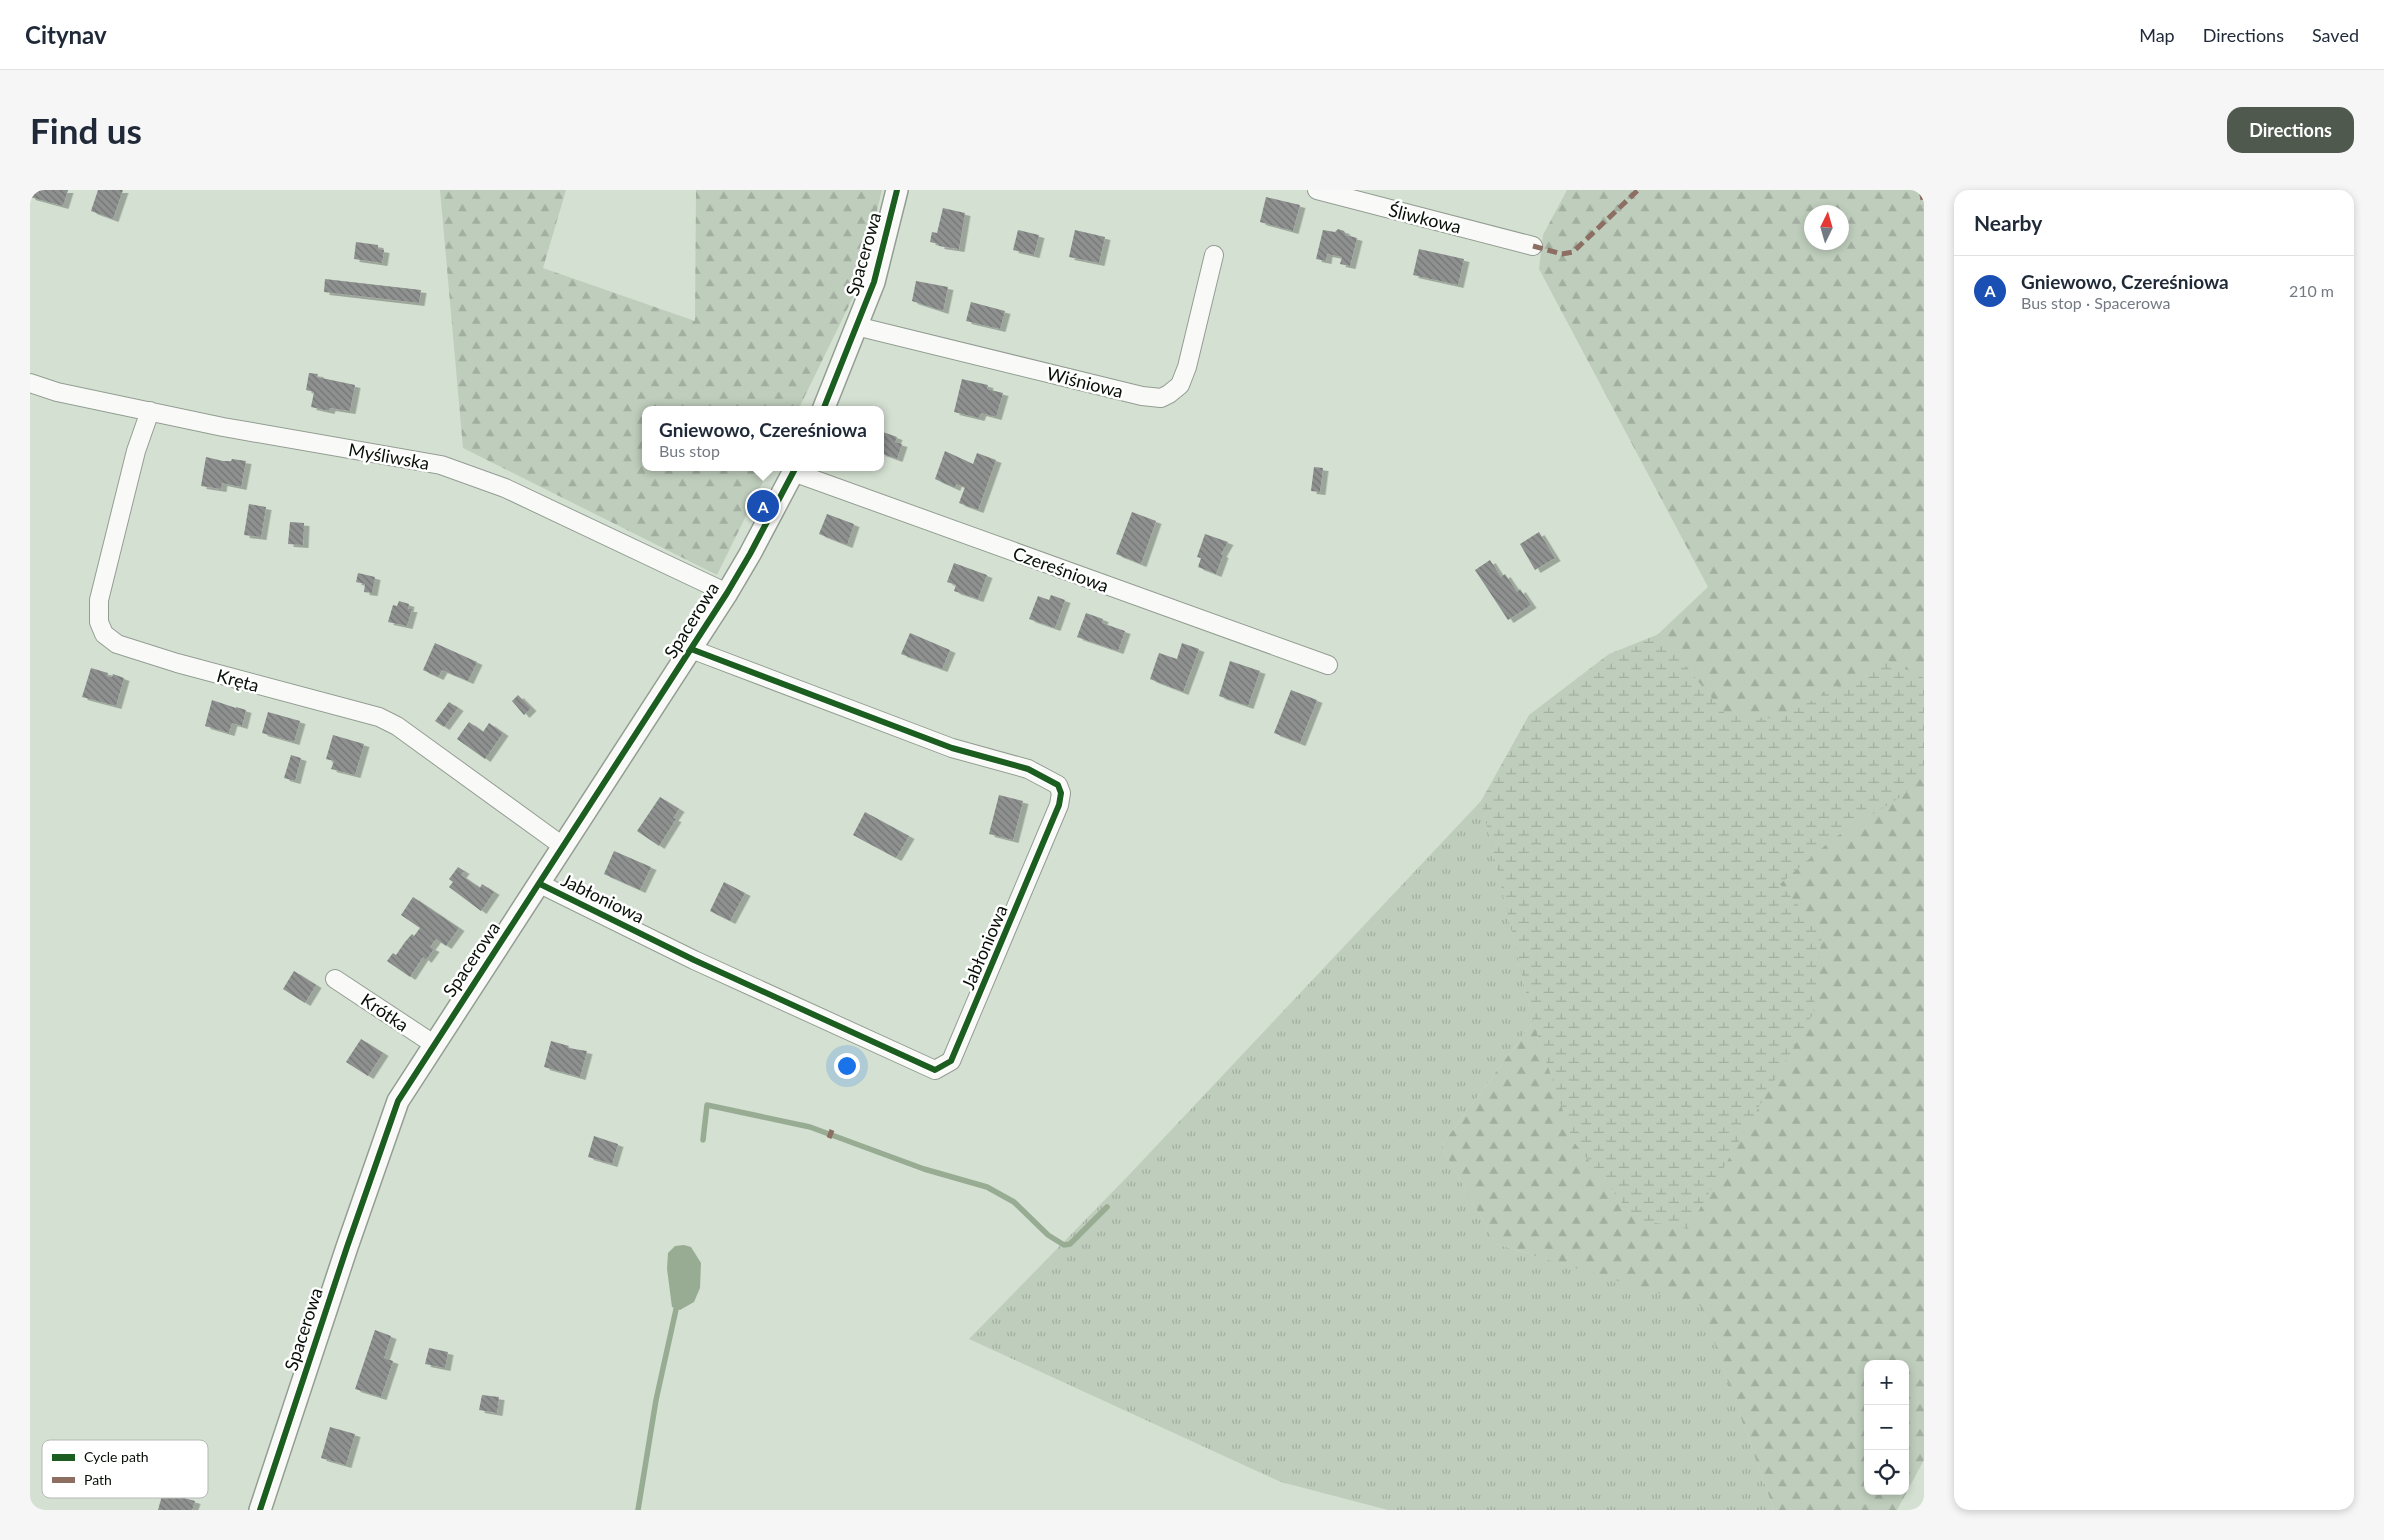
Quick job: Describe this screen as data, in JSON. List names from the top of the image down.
{
  "streets": {
    "street": [
      "Śliwkowa",
      "Spacerowa",
      "Wiśniowa",
      "Myśliwska",
      "Czereśniowa",
      "Kręta",
      "Jabłoniowa",
      "Krótka"
    ]
  },
  "crossings": [
    ["Spacerowa", "Wiśniowa"],
    ["Spacerowa", "Myśliwska"],
    ["Spacerowa", "Kręta"],
    ["Spacerowa", "Jabłoniowa"],
    ["Spacerowa", "Krótka"],
    ["Myśliwska", "Kręta"]
  ],
  "legend": ["Cycle path", "Path"],
  "north": "top",
  "page": {
    "header": "Citynav",
    "nav": ["Map", "Directions", "Saved"],
    "buttons": "Directions",
    "title": "Find us",
    "heading": "Nearby",
    "list": [
      {
        "mark": "A",
        "name": "Gniewowo, Czereśniowa",
        "note": "Bus stop · Spacerowa",
        "value": "210 m"
      }
    ],
    "popup": ["Gniewowo, Czereśniowa", "Bus stop"],
    "pins": "A",
    "map_buttons": ["+", "−"]
  }
}
